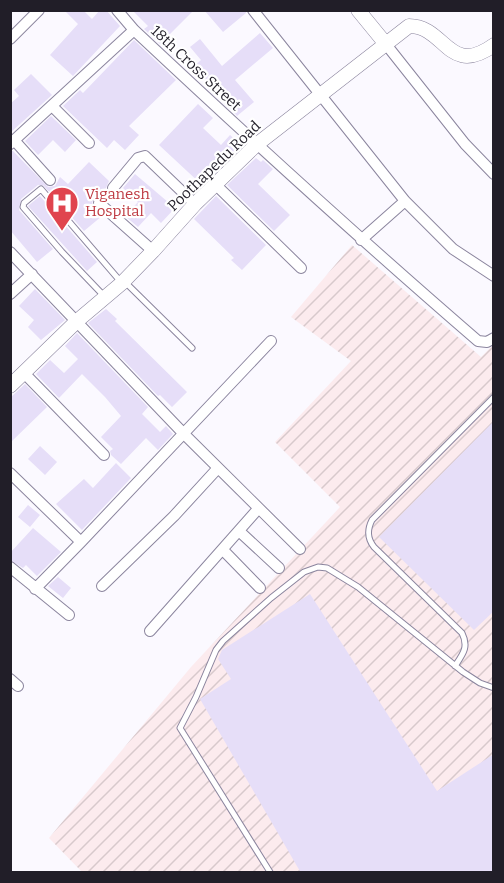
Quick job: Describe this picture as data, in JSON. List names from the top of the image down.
{
  "streets": {
    "street": ["18th Cross Street", "Poothapedu Road"]
  },
  "crossings": [
    ["18th Cross Street", "Poothapedu Road"]
  ],
  "places": {
    "hospital": ["Viganesh Hospital"]
  }
}
